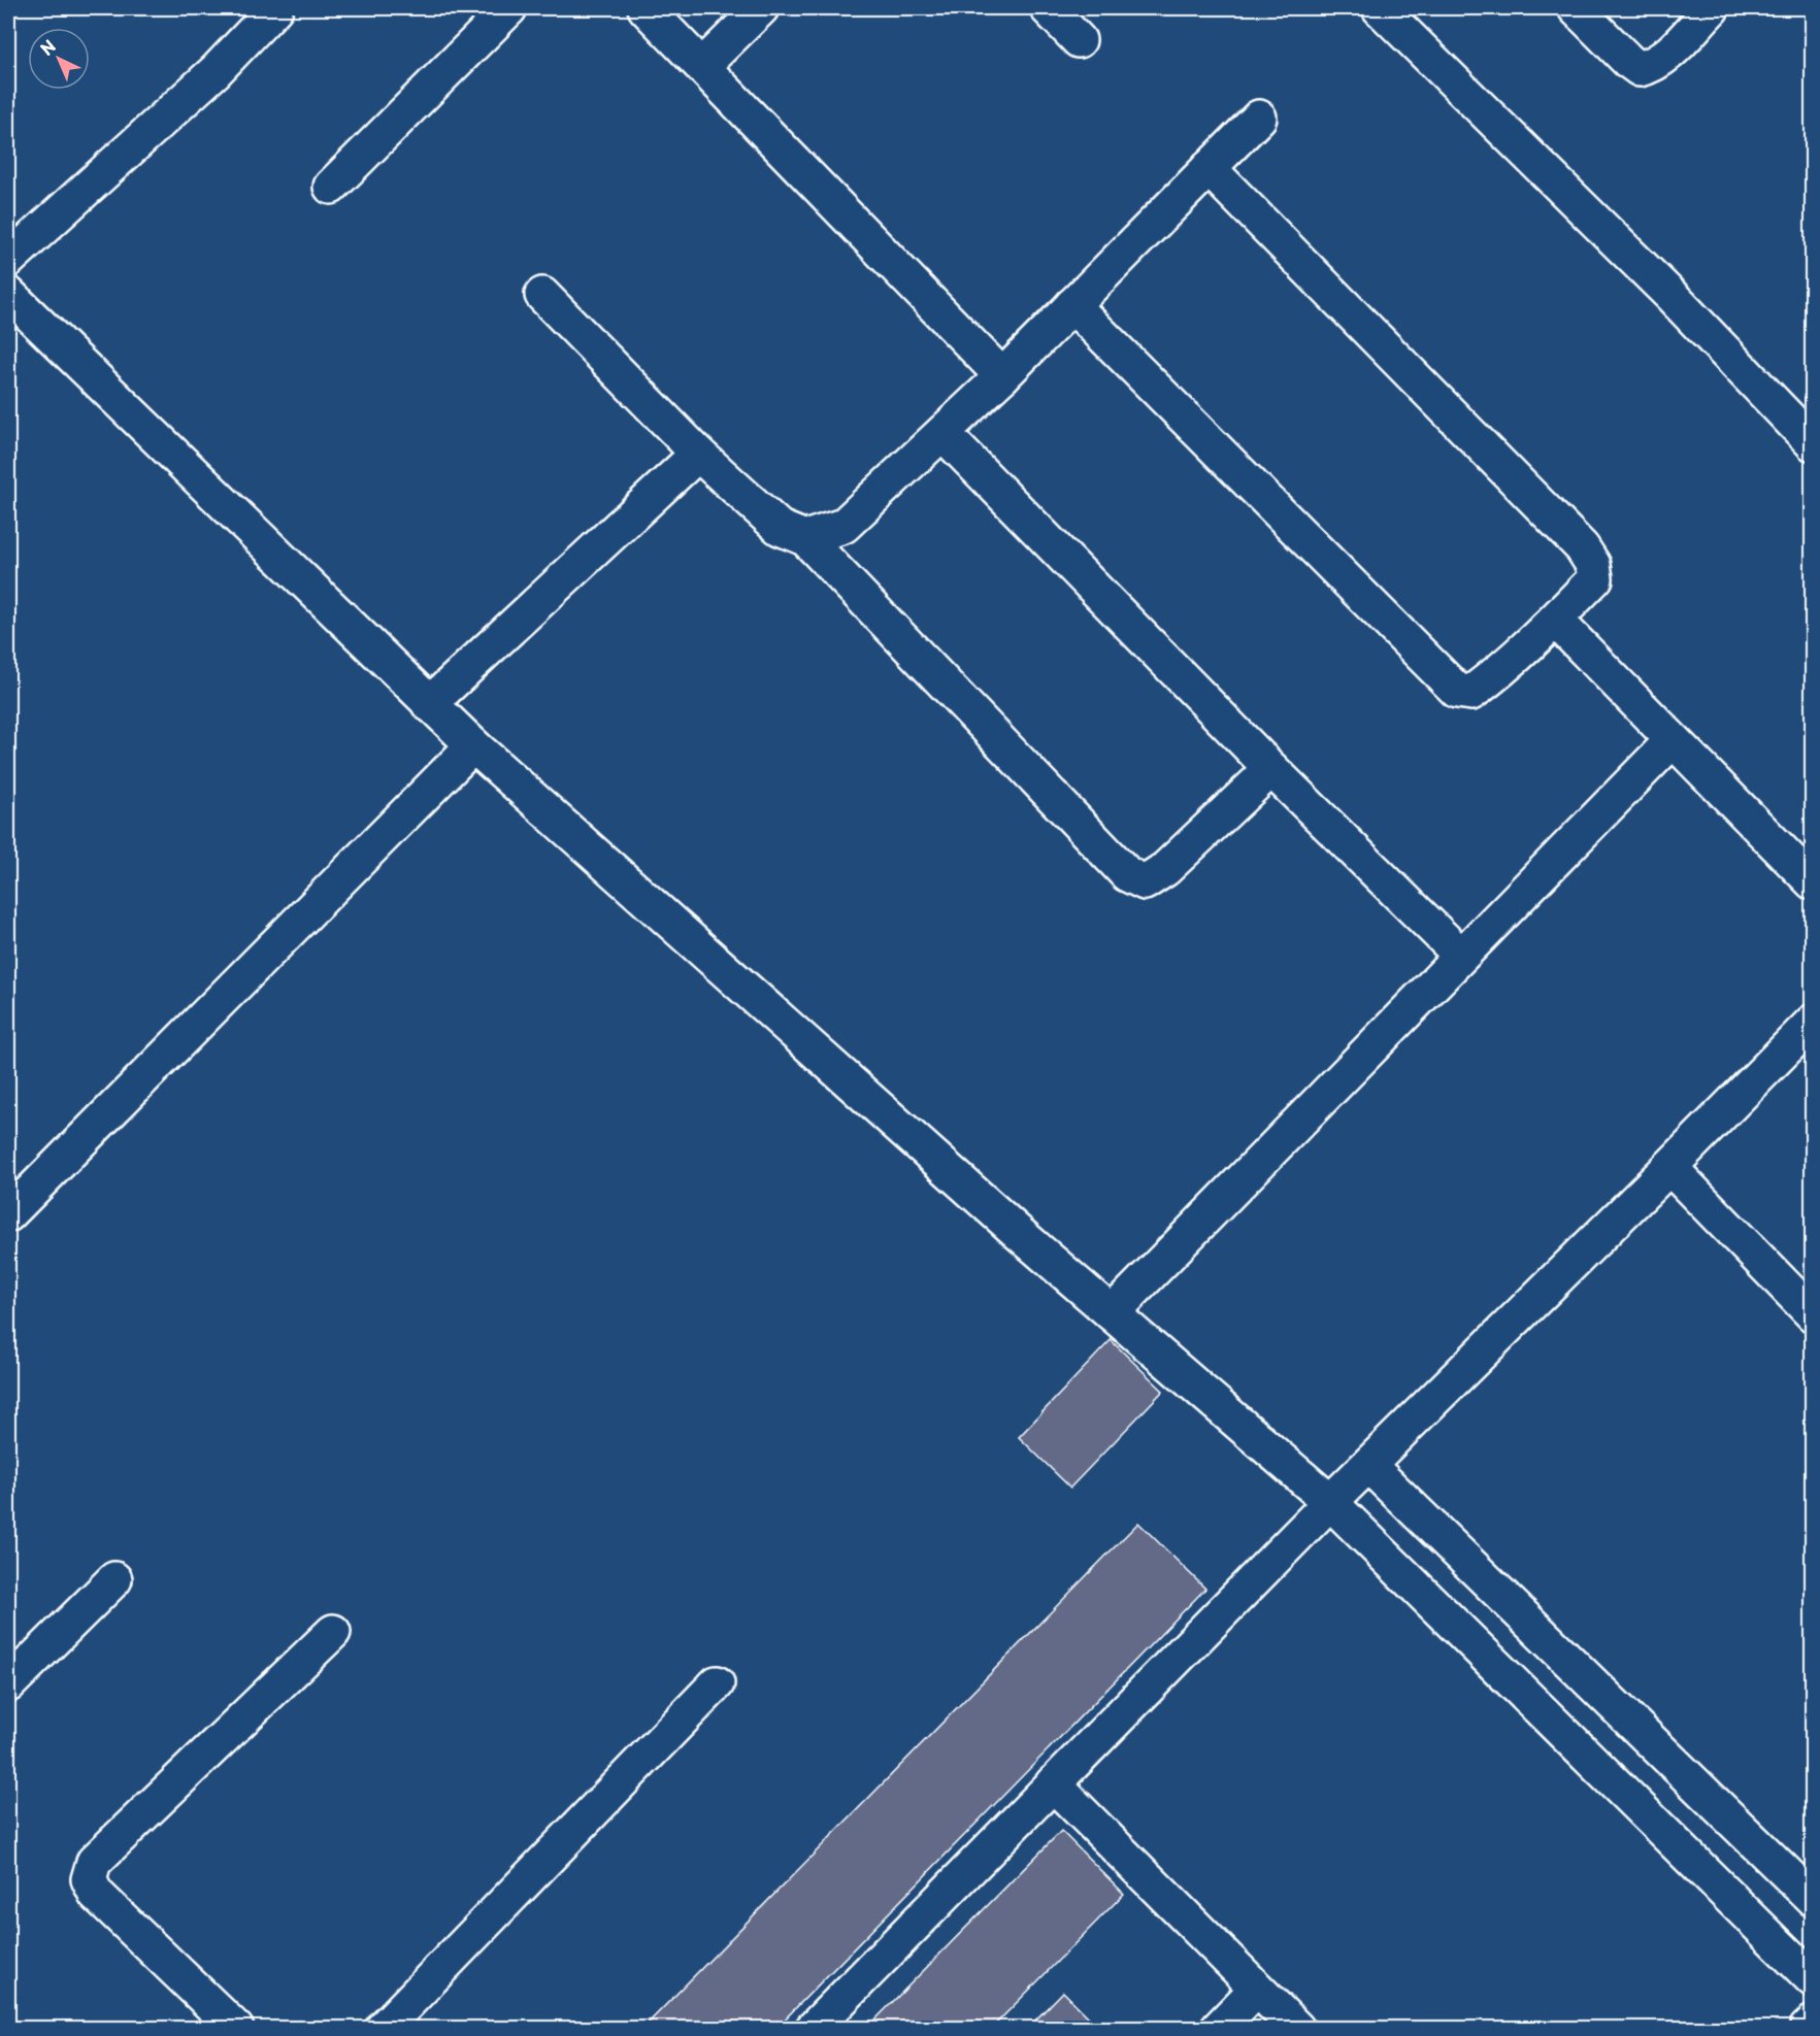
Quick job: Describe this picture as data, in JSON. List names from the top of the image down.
{
  "north": "top left"
}
